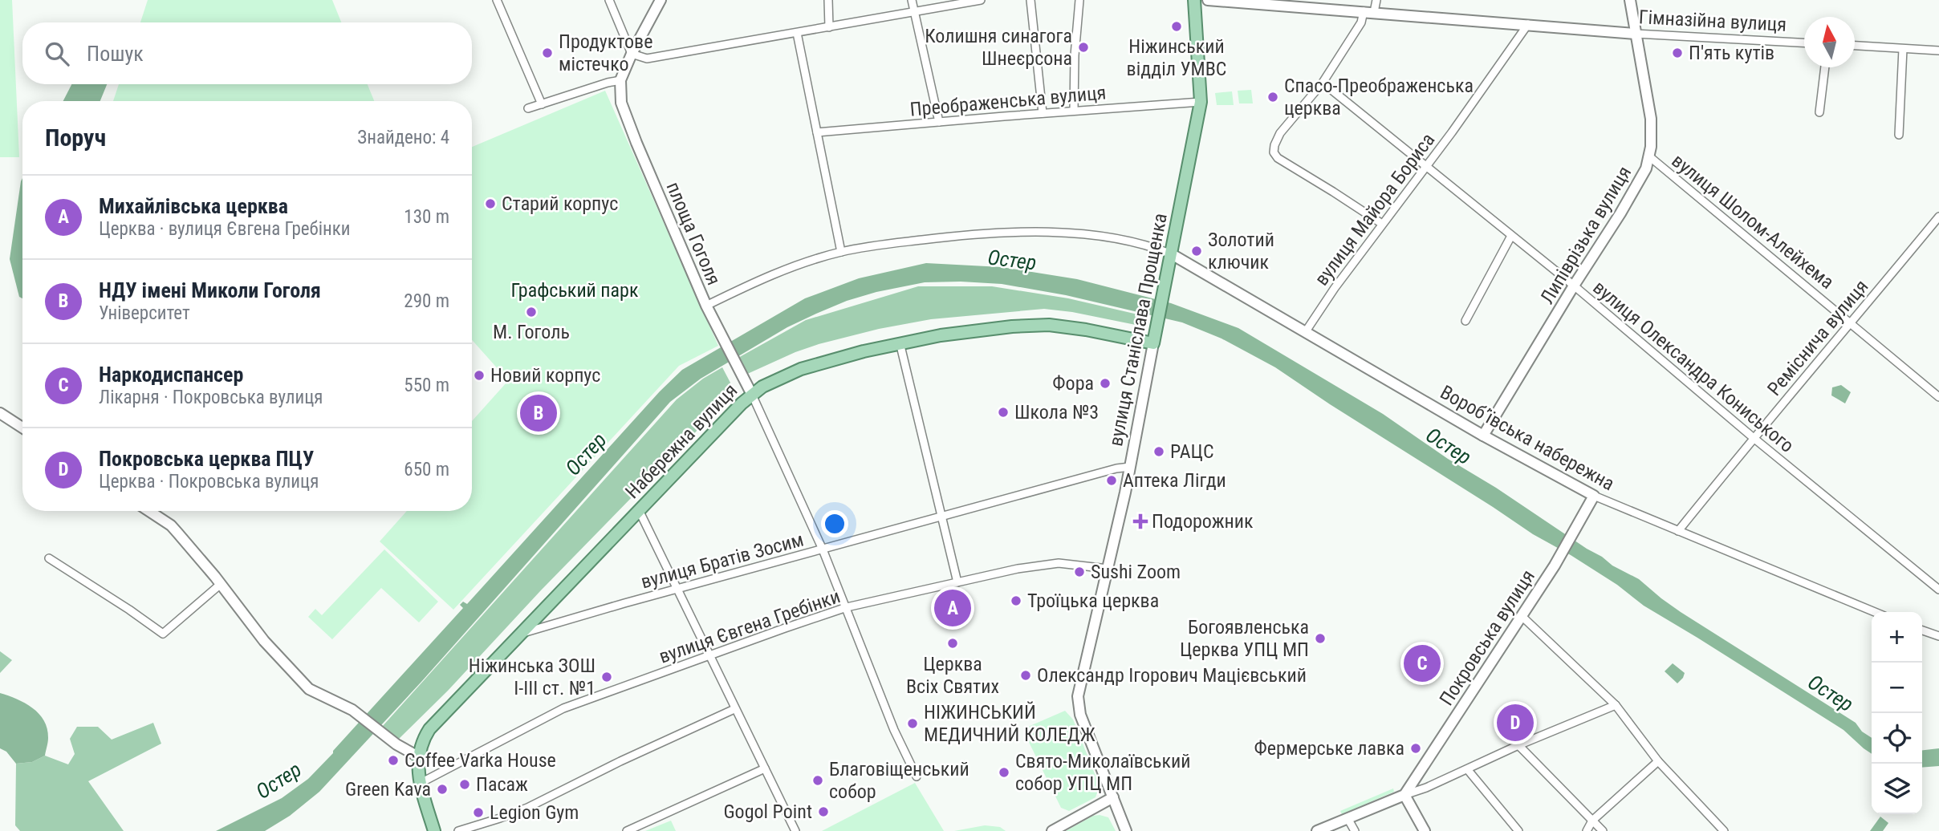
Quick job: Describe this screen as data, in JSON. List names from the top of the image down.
{
  "streets": {
    "main road": ["вулиця Станіслава Прощенка", "Набережна вулиця"],
    "street": [
      "Гімназійна вулиця",
      "Преображенська вулиця",
      "вулиця Майора Бориса",
      "вулиця Шолом-Алейхема",
      "площа Гоголя",
      "Липіврізька вулиця",
      "Реміснича вулиця",
      "вулиця Олександра Кониського",
      "Воробʼївська набережна",
      "вулиця Братів Зосим",
      "вулиця Євгена Гребінки",
      "Покровська вулиця"
    ]
  },
  "crossings": [
    ["Гімназійна вулиця", "вулиця Майора Бориса"],
    ["Гімназійна вулиця", "Липіврізька вулиця"],
    ["Преображенська вулиця", "вулиця Станіслава Прощенка"],
    ["вулиця Майора Бориса", "вулиця Олександра Кониського"],
    ["вулиця Майора Бориса", "Воробʼївська набережна"],
    ["вулиця Шолом-Алейхема", "Липіврізька вулиця"],
    ["вулиця Шолом-Алейхема", "Реміснича вулиця"],
    ["площа Гоголя", "Набережна вулиця"],
    ["Липіврізька вулиця", "вулиця Олександра Кониського"],
    ["Липіврізька вулиця", "Воробʼївська набережна"],
    ["вулиця Станіслава Прощенка", "Воробʼївська набережна"],
    ["вулиця Станіслава Прощенка", "Набережна вулиця"],
    ["вулиця Станіслава Прощенка", "вулиця Братів Зосим"],
    ["вулиця Станіслава Прощенка", "вулиця Євгена Гребінки"],
    ["Реміснича вулиця", "вулиця Олександра Кониського"],
    ["Реміснича вулиця", "Воробʼївська набережна"],
    ["Воробʼївська набережна", "Покровська вулиця"],
    ["Набережна вулиця", "вулиця Братів Зосим"],
    ["Набережна вулиця", "вулиця Євгена Гребінки"]
  ],
  "water": ["Остер"],
  "parks": ["Графський парк"],
  "places": {
    "other": [
      "Ніжинський відділ УМВС",
      "Колишня синагога Шнеєрсона",
      "Продуктове містечко",
      "П'ять кутів",
      "Спасо-Преображенська церква",
      "Старий корпус",
      "Золотий ключик",
      "М. Гоголь",
      "Новий корпус",
      "Фора",
      "Школа №3",
      "РАЦС",
      "Аптека Лігди",
      "Sushi Zoom",
      "Троїцька церква",
      "Богоявленська Церква УПЦ МП",
      "Церква Всіх Святих",
      "Олександр Ігорович Мацієвський",
      "Ніжинська ЗОШ І-ІІІ ст. №1",
      "НІЖИНСЬКИЙ МЕДИЧНИЙ КОЛЕДЖ",
      "Фермерське лавка",
      "Coffee Varka House",
      "Свято-Миколаївський собор УПЦ МП",
      "Благовіщенський собор",
      "Пасаж",
      "Green Kava",
      "Gogol Point",
      "Legion Gym"
    ],
    "health": ["Подорожник"]
  },
  "north": "top",
  "page": {
    "search": "Пошук",
    "heading": ["Поруч", "Знайдено: 4"],
    "list": [
      {
        "mark": "A",
        "name": "Михайлівська церква",
        "note": "Церква · вулиця Євгена Гребінки",
        "value": "130 m"
      },
      {
        "mark": "B",
        "name": "НДУ імені Миколи Гоголя",
        "note": "Університет",
        "value": "290 m"
      },
      {
        "mark": "C",
        "name": "Наркодиспансер",
        "note": "Лікарня · Покровська вулиця",
        "value": "550 m"
      },
      {
        "mark": "D",
        "name": "Покровська церква ПЦУ",
        "note": "Церква · Покровська вулиця",
        "value": "650 m"
      }
    ],
    "pins": [
      "B",
      "A",
      "C",
      "D"
    ],
    "map_buttons": ["+", "−"]
  }
}
